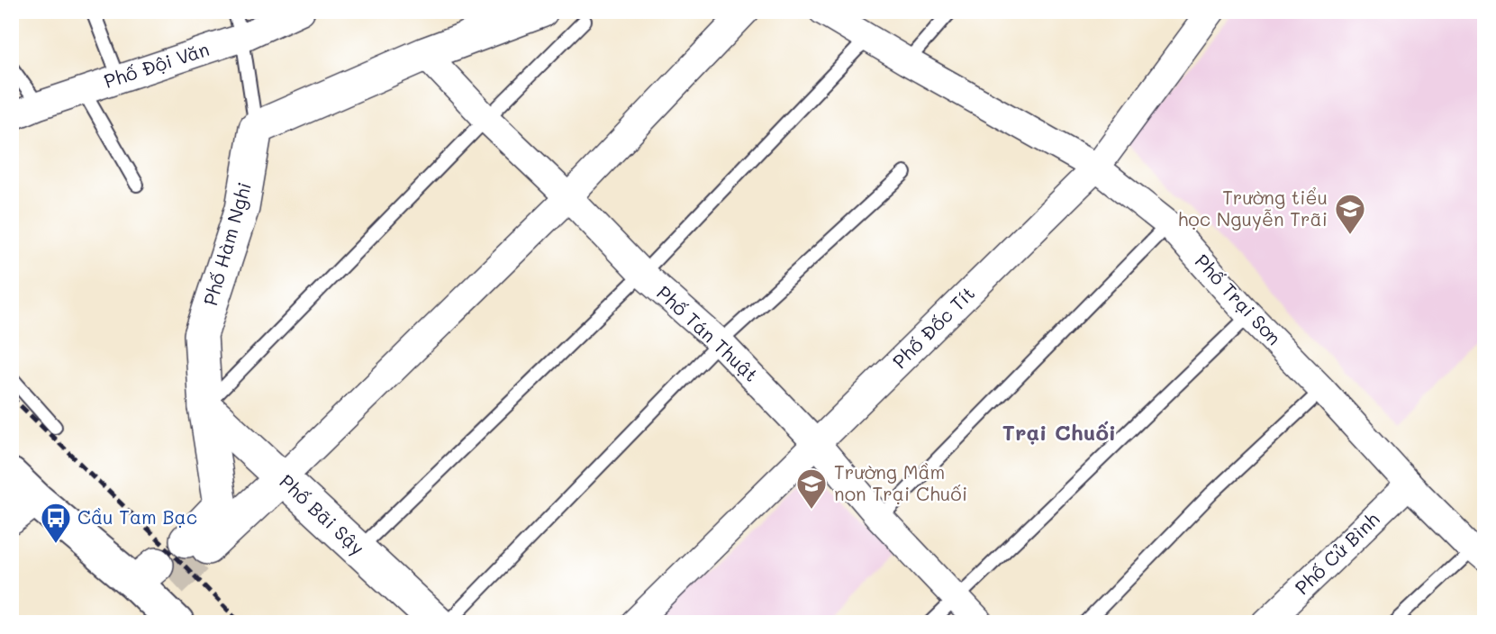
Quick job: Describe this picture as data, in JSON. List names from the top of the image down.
{
  "streets": {
    "street": [
      "Phố Đội Văn",
      "Phố Hàm Nghi",
      "Phố Trại Sơn",
      "Phố Đốc Tít",
      "Phố Tán Thuật",
      "Phố Bãi Sậy",
      "Phố Cử Bình"
    ]
  },
  "crossings": [
    ["Phố Hàm Nghi", "Phố Bãi Sậy"],
    ["Phố Trại Sơn", "Phố Đốc Tít"],
    ["Phố Trại Sơn", "Phố Cử Bình"],
    ["Phố Đốc Tít", "Phố Tán Thuật"]
  ],
  "districts": ["Trại Chuối"],
  "places": {
    "school or university": ["Trường tiểu học Nguyễn Trãi", "Trường Mầm non Trại Chuối"],
    "bus stop": ["Cầu Tam Bạc"]
  }
}
